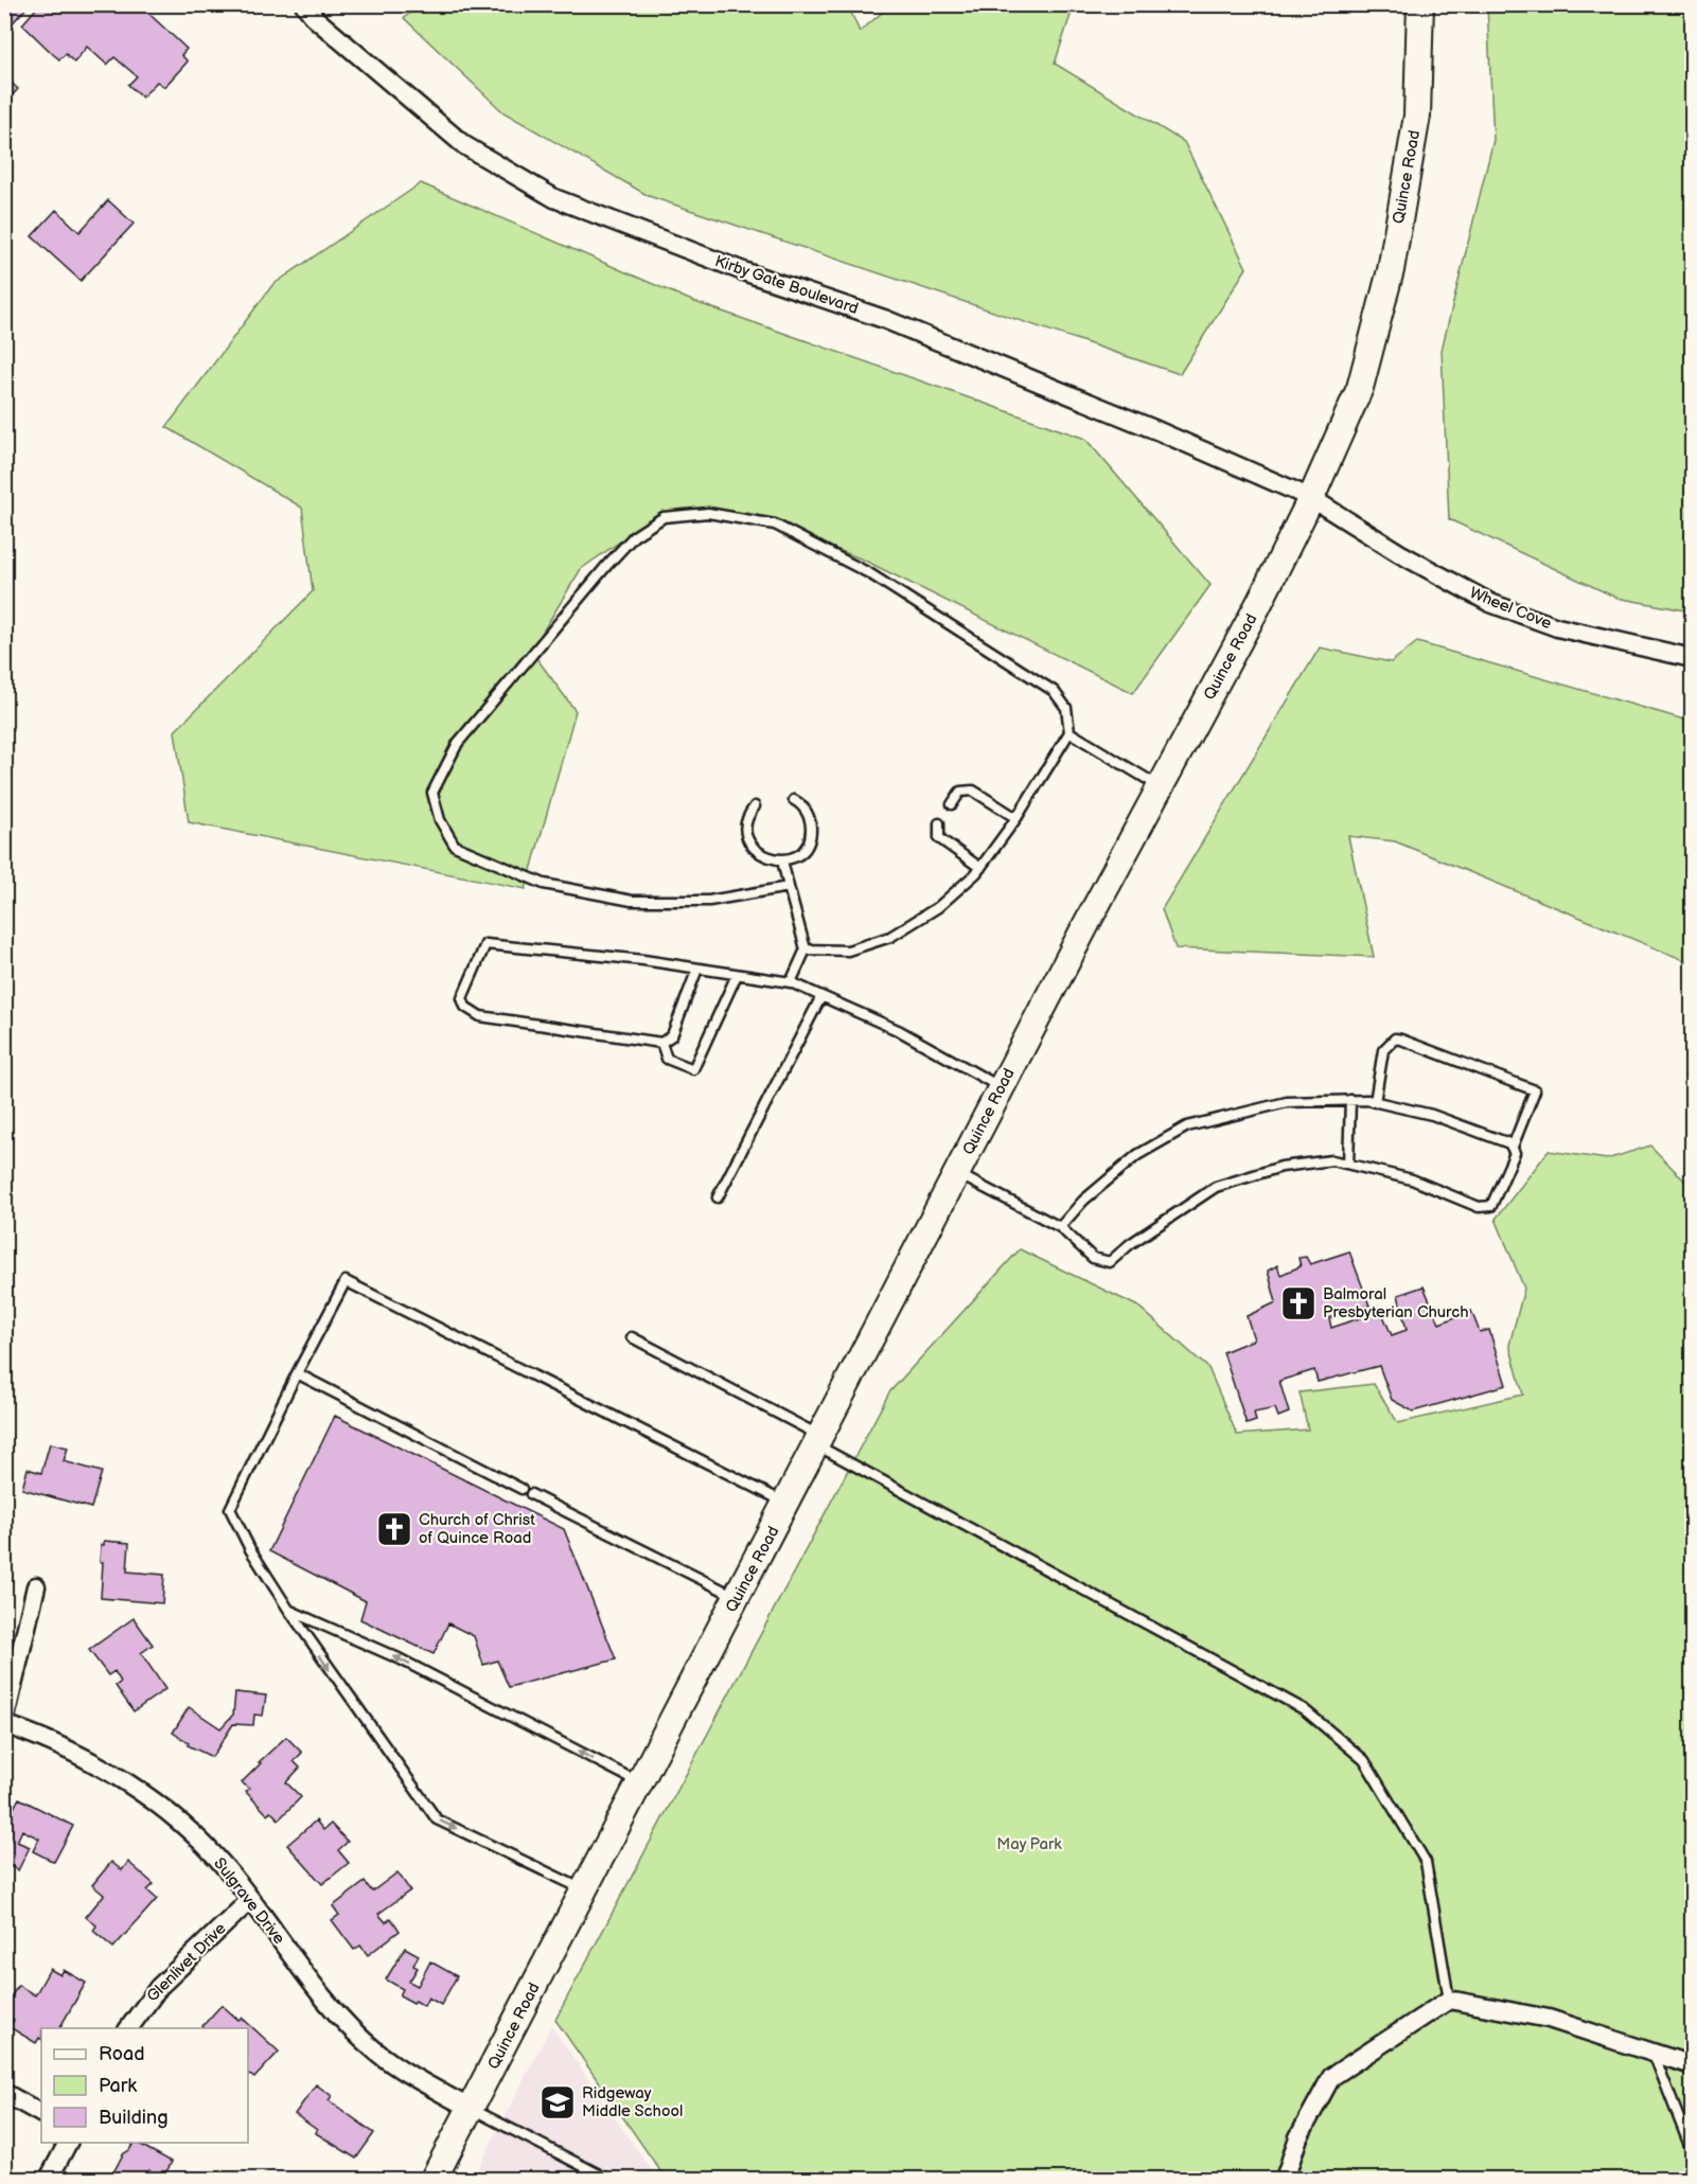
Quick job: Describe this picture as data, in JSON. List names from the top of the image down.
{
  "streets": {
    "main road": ["Quince Road"],
    "street": [
      "Kirby Gate Boulevard",
      "Wheel Cove",
      "Sulgrave Drive",
      "Glenlivet Drive"
    ]
  },
  "crossings": [
    ["Quince Road", "Kirby Gate Boulevard"],
    ["Quince Road", "Wheel Cove"],
    ["Quince Road", "Sulgrave Drive"],
    ["Kirby Gate Boulevard", "Wheel Cove"],
    ["Sulgrave Drive", "Glenlivet Drive"]
  ],
  "parks": ["May Park"],
  "places": {
    "church": ["Balmoral Presbyterian Church", "Church of Christ of Quince Road"],
    "school or university": ["Ridgeway Middle School"]
  },
  "legend": ["Road", "Park", "Building"]
}
